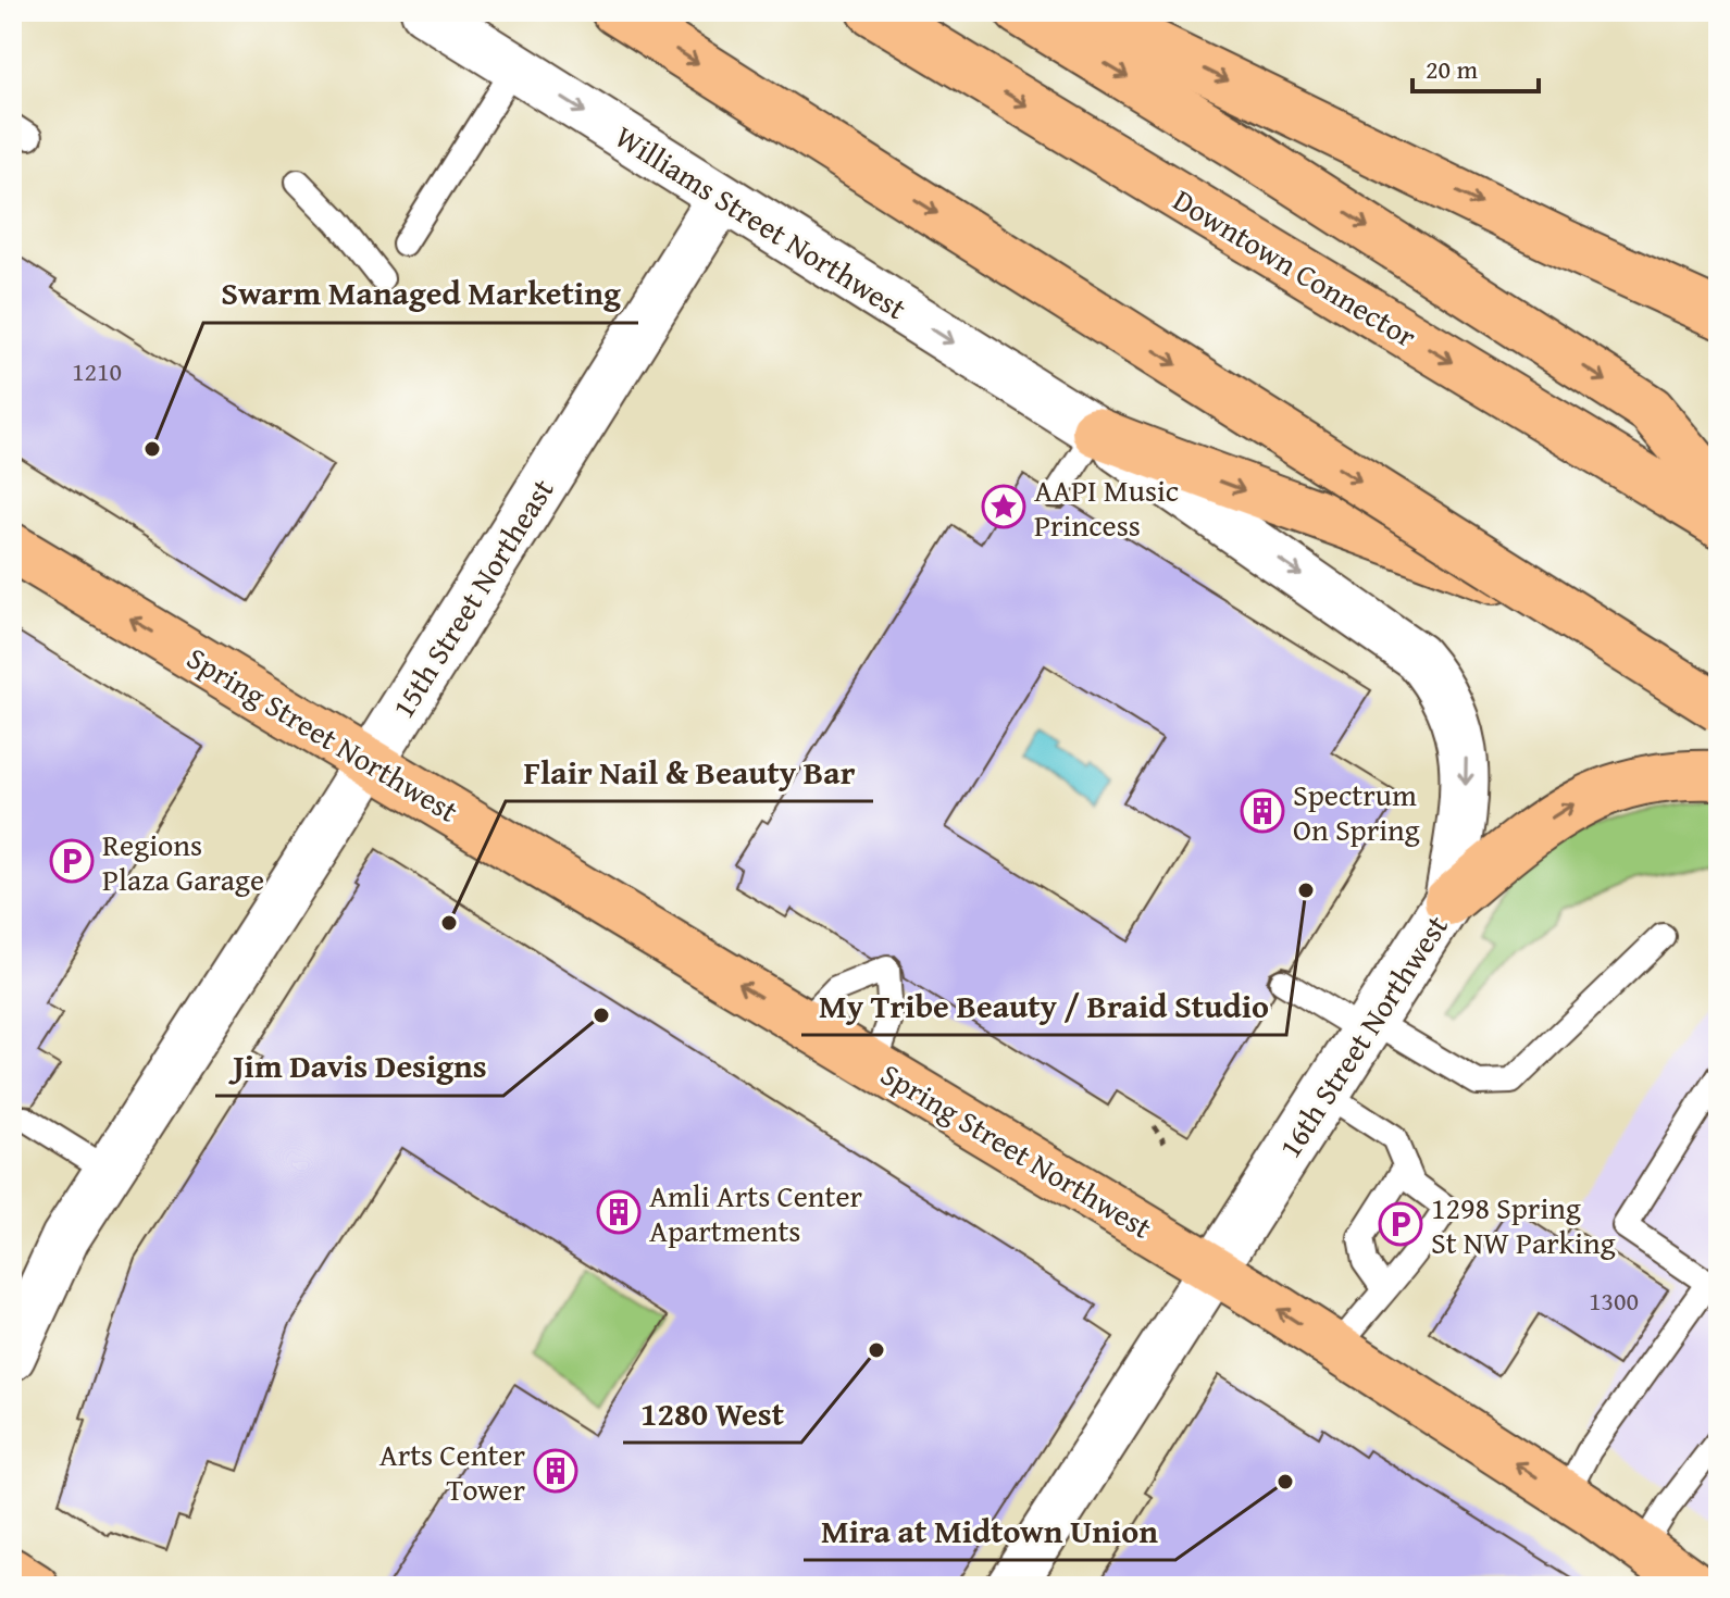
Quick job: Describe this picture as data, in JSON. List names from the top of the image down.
{
  "streets": {
    "main road": ["Downtown Connector", "Spring Street Northwest"],
    "street": ["Williams Street Northwest", "15th Street Northeast", "16th Street Northwest"]
  },
  "crossings": [
    ["Williams Street Northwest", "15th Street Northeast"],
    ["Williams Street Northwest", "16th Street Northwest"],
    ["15th Street Northeast", "Spring Street Northwest"],
    ["Spring Street Northwest", "16th Street Northwest"]
  ],
  "one_way": ["Williams Street Northwest", "Spring Street Northwest", "16th Street Northwest"],
  "places": {
    "other": [
      "Swarm Managed Marketing",
      "My Tribe Beauty / Braid Studio",
      "Flair Nail & Beauty Bar",
      "Jim Davis Designs",
      "1280 West",
      "Mira at Midtown Union"
    ],
    "place": ["AAPI Music Princess"],
    "building": ["Spectrum On Spring", "Amli Arts Center Apartments", "Arts Center Tower"],
    "parking": ["Regions Plaza Garage", "1298 Spring St NW Parking"]
  },
  "house_numbers": ["1210", "1300"],
  "scale_bar": "20 m"
}
